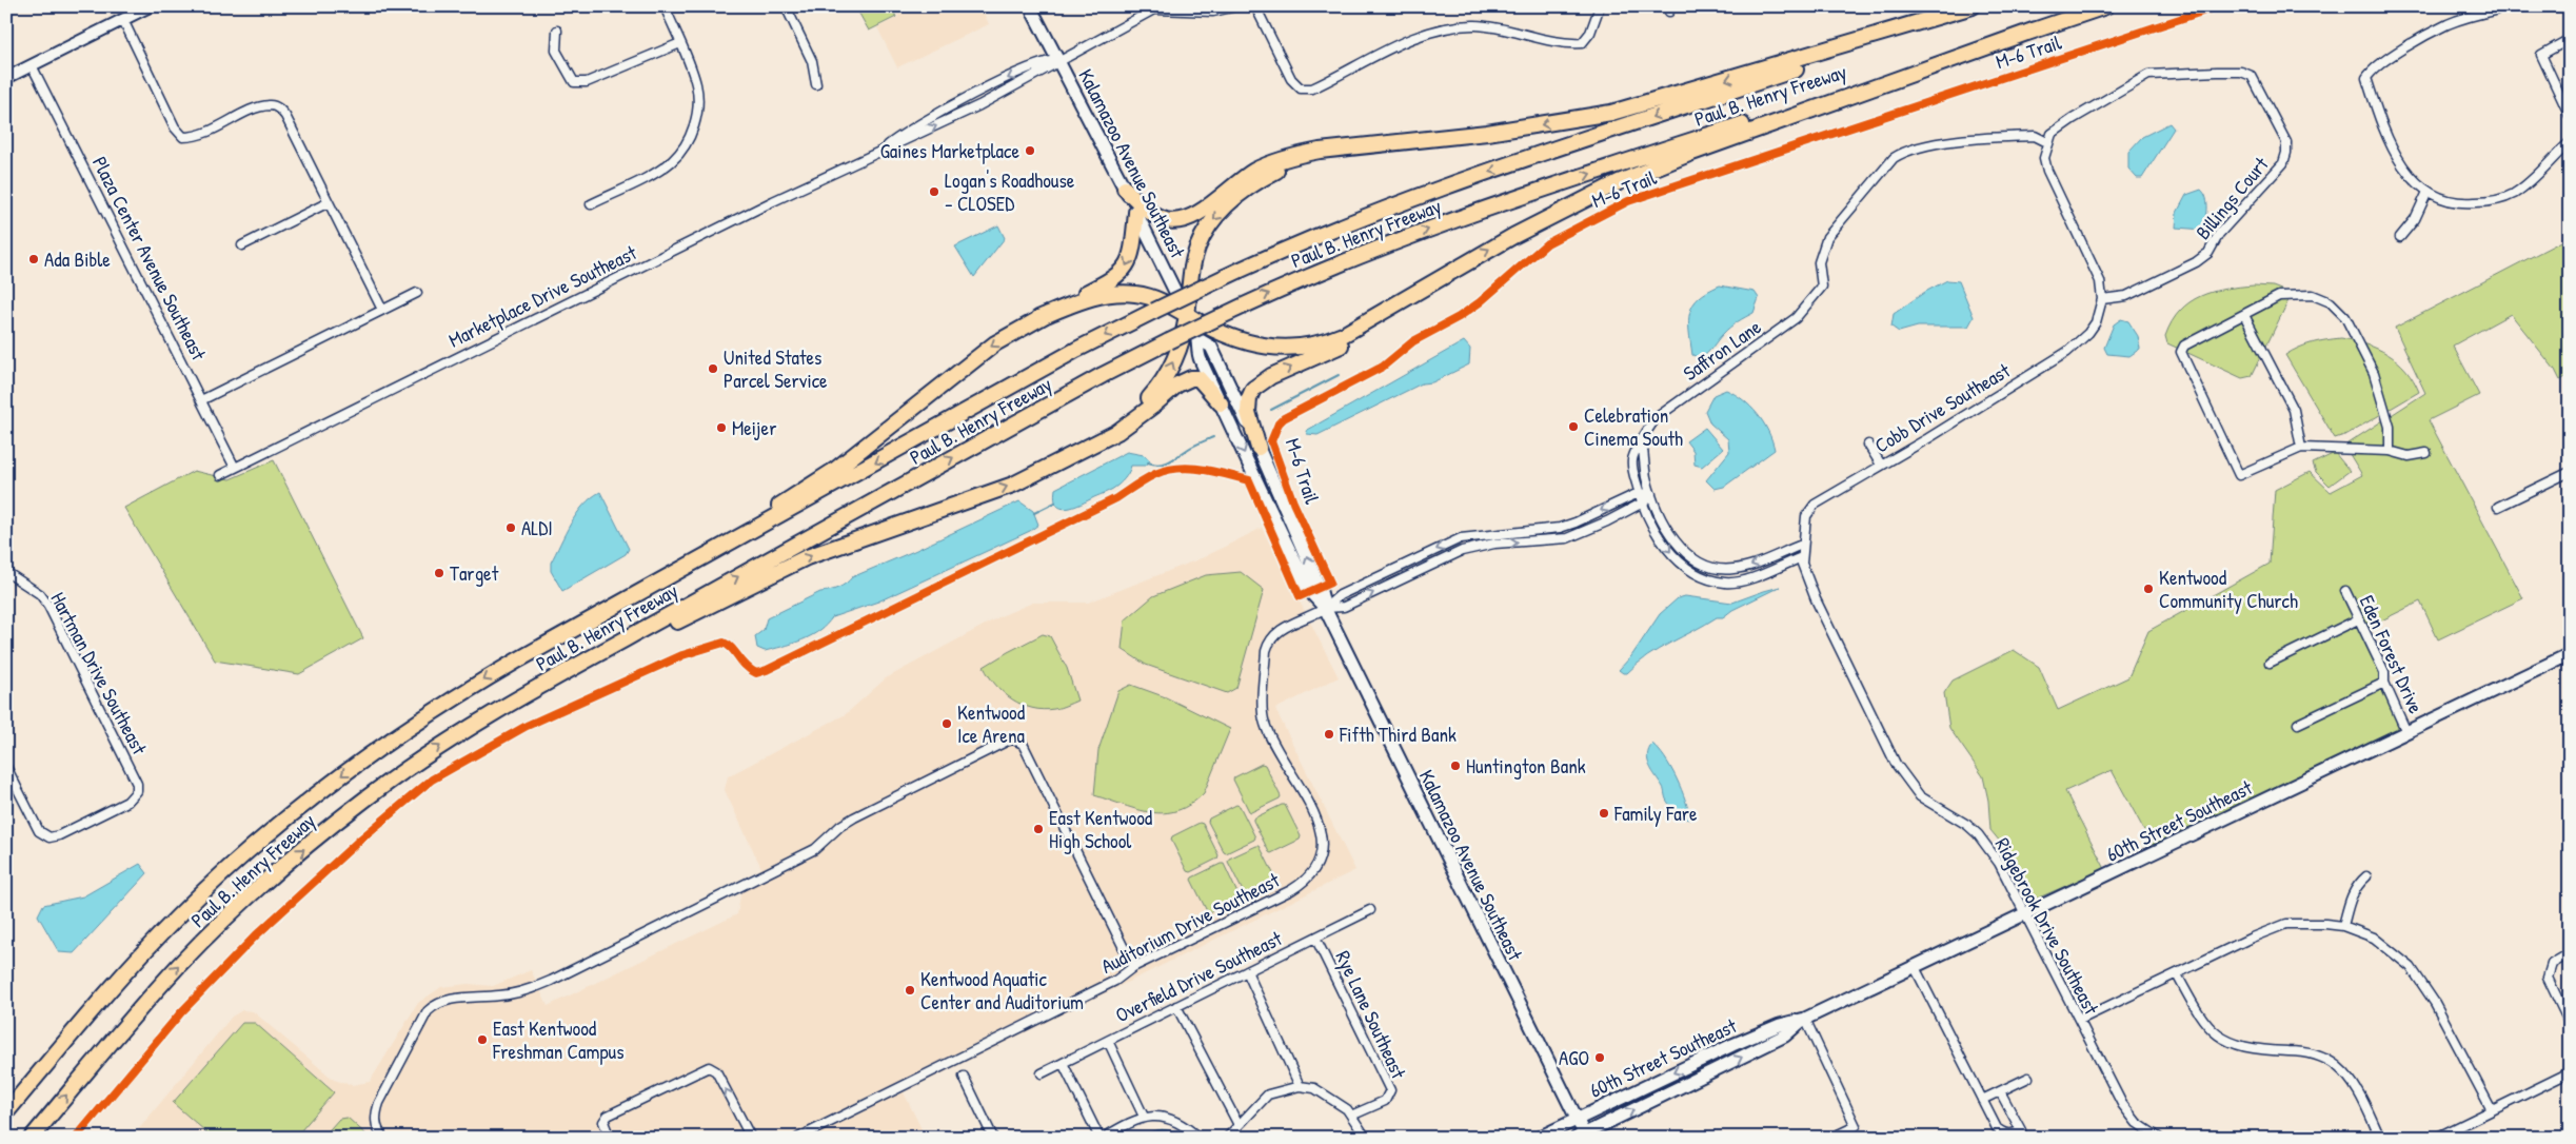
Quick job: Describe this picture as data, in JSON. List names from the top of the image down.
{
  "streets": {
    "highway": ["Paul B. Henry Freeway"],
    "main road": ["Kalamazoo Avenue Southeast", "60th Street Southeast"],
    "street": [
      "Billings Court",
      "Plaza Center Avenue Southeast",
      "Marketplace Drive Southeast",
      "Saffron Lane",
      "Cobb Drive Southeast",
      "Eden Forest Drive",
      "Hartman Drive Southeast",
      "Auditorium Drive Southeast",
      "Ridgebrook Drive Southeast",
      "Overfield Drive Southeast",
      "Rye Lane Southeast"
    ],
    "cycle path": ["M-6 Trail"]
  },
  "crossings": [
    ["Kalamazoo Avenue Southeast", "Marketplace Drive Southeast"],
    ["Kalamazoo Avenue Southeast", "60th Street Southeast"],
    ["Kalamazoo Avenue Southeast", "Auditorium Drive Southeast"],
    ["Billings Court", "Saffron Lane"],
    ["Billings Court", "Cobb Drive Southeast"],
    ["Plaza Center Avenue Southeast", "Marketplace Drive Southeast"],
    ["Saffron Lane", "Ridgebrook Drive Southeast"],
    ["Cobb Drive Southeast", "Ridgebrook Drive Southeast"],
    ["Eden Forest Drive", "60th Street Southeast"],
    ["60th Street Southeast", "Ridgebrook Drive Southeast"],
    ["Overfield Drive Southeast", "Rye Lane Southeast"]
  ],
  "places": [
    "Gaines Marketplace",
    "Logan's Roadhouse - CLOSED",
    "Ada Bible",
    "United States Parcel Service",
    "Celebration Cinema South",
    "Meijer",
    "ALDI",
    "Target",
    "Kentwood Community Church",
    "Kentwood Ice Arena",
    "Fifth Third Bank",
    "Huntington Bank",
    "Family Fare",
    "East Kentwood High School",
    "Kentwood Aquatic Center and Auditorium",
    "East Kentwood Freshman Campus",
    "AGO"
  ]
}
